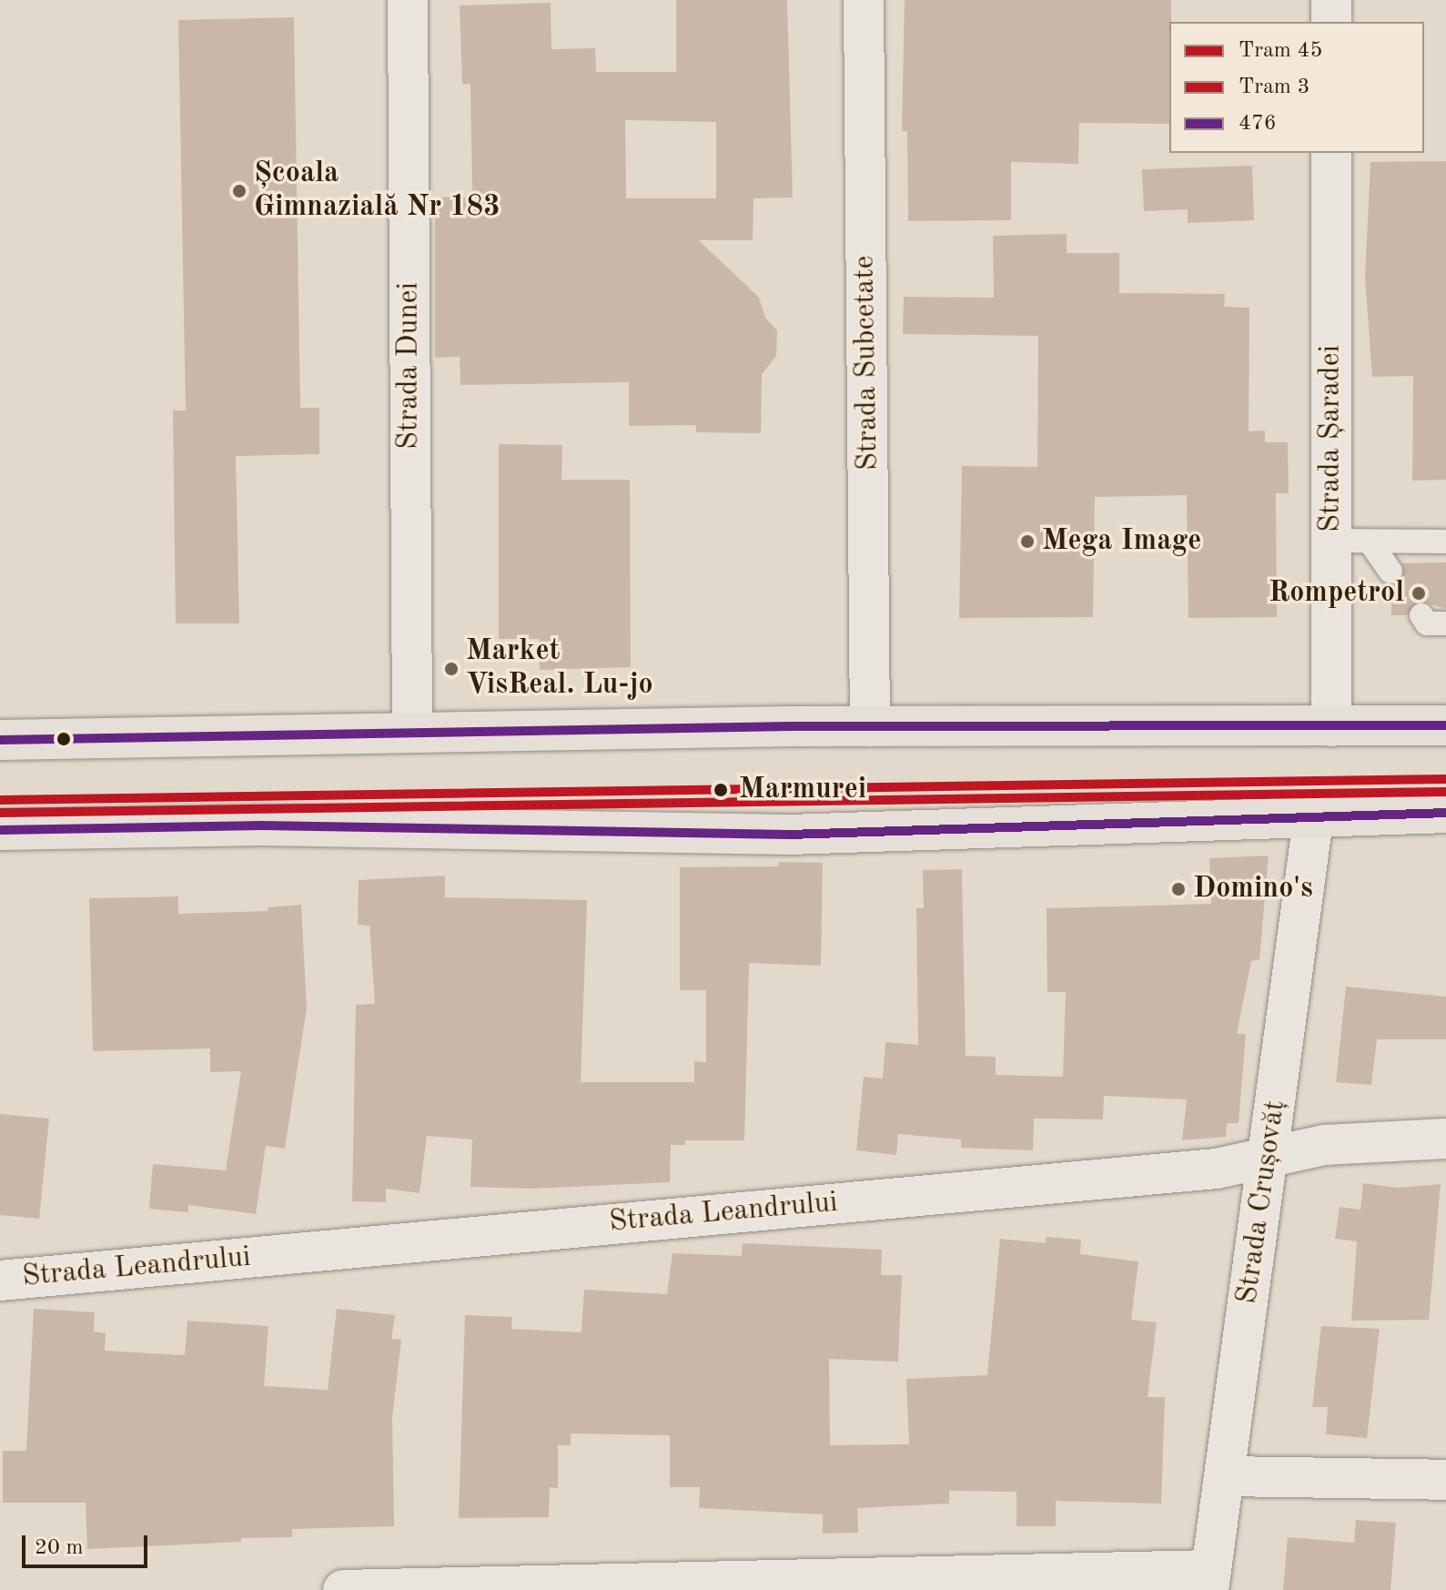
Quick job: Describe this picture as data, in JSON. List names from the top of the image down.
{
  "streets": {
    "street": [
      "Strada Subcetate",
      "Strada Dunei",
      "Strada Șaradei",
      "Strada Crușovăț",
      "Strada Leandrului"
    ]
  },
  "crossings": [
    ["Strada Crușovăț", "Strada Leandrului"]
  ],
  "places": [
    "Școala Gimnazială Nr 183",
    "Mega Image",
    "Rompetrol",
    "Market VisReal. Lu-jo",
    "Marmurei",
    "Domino's"
  ],
  "lines": ["transit line 476", "tram line 45", "tram line 3"],
  "legend": ["Tram 45", "Tram 3", "476"],
  "scale_bar": "20 m"
}
